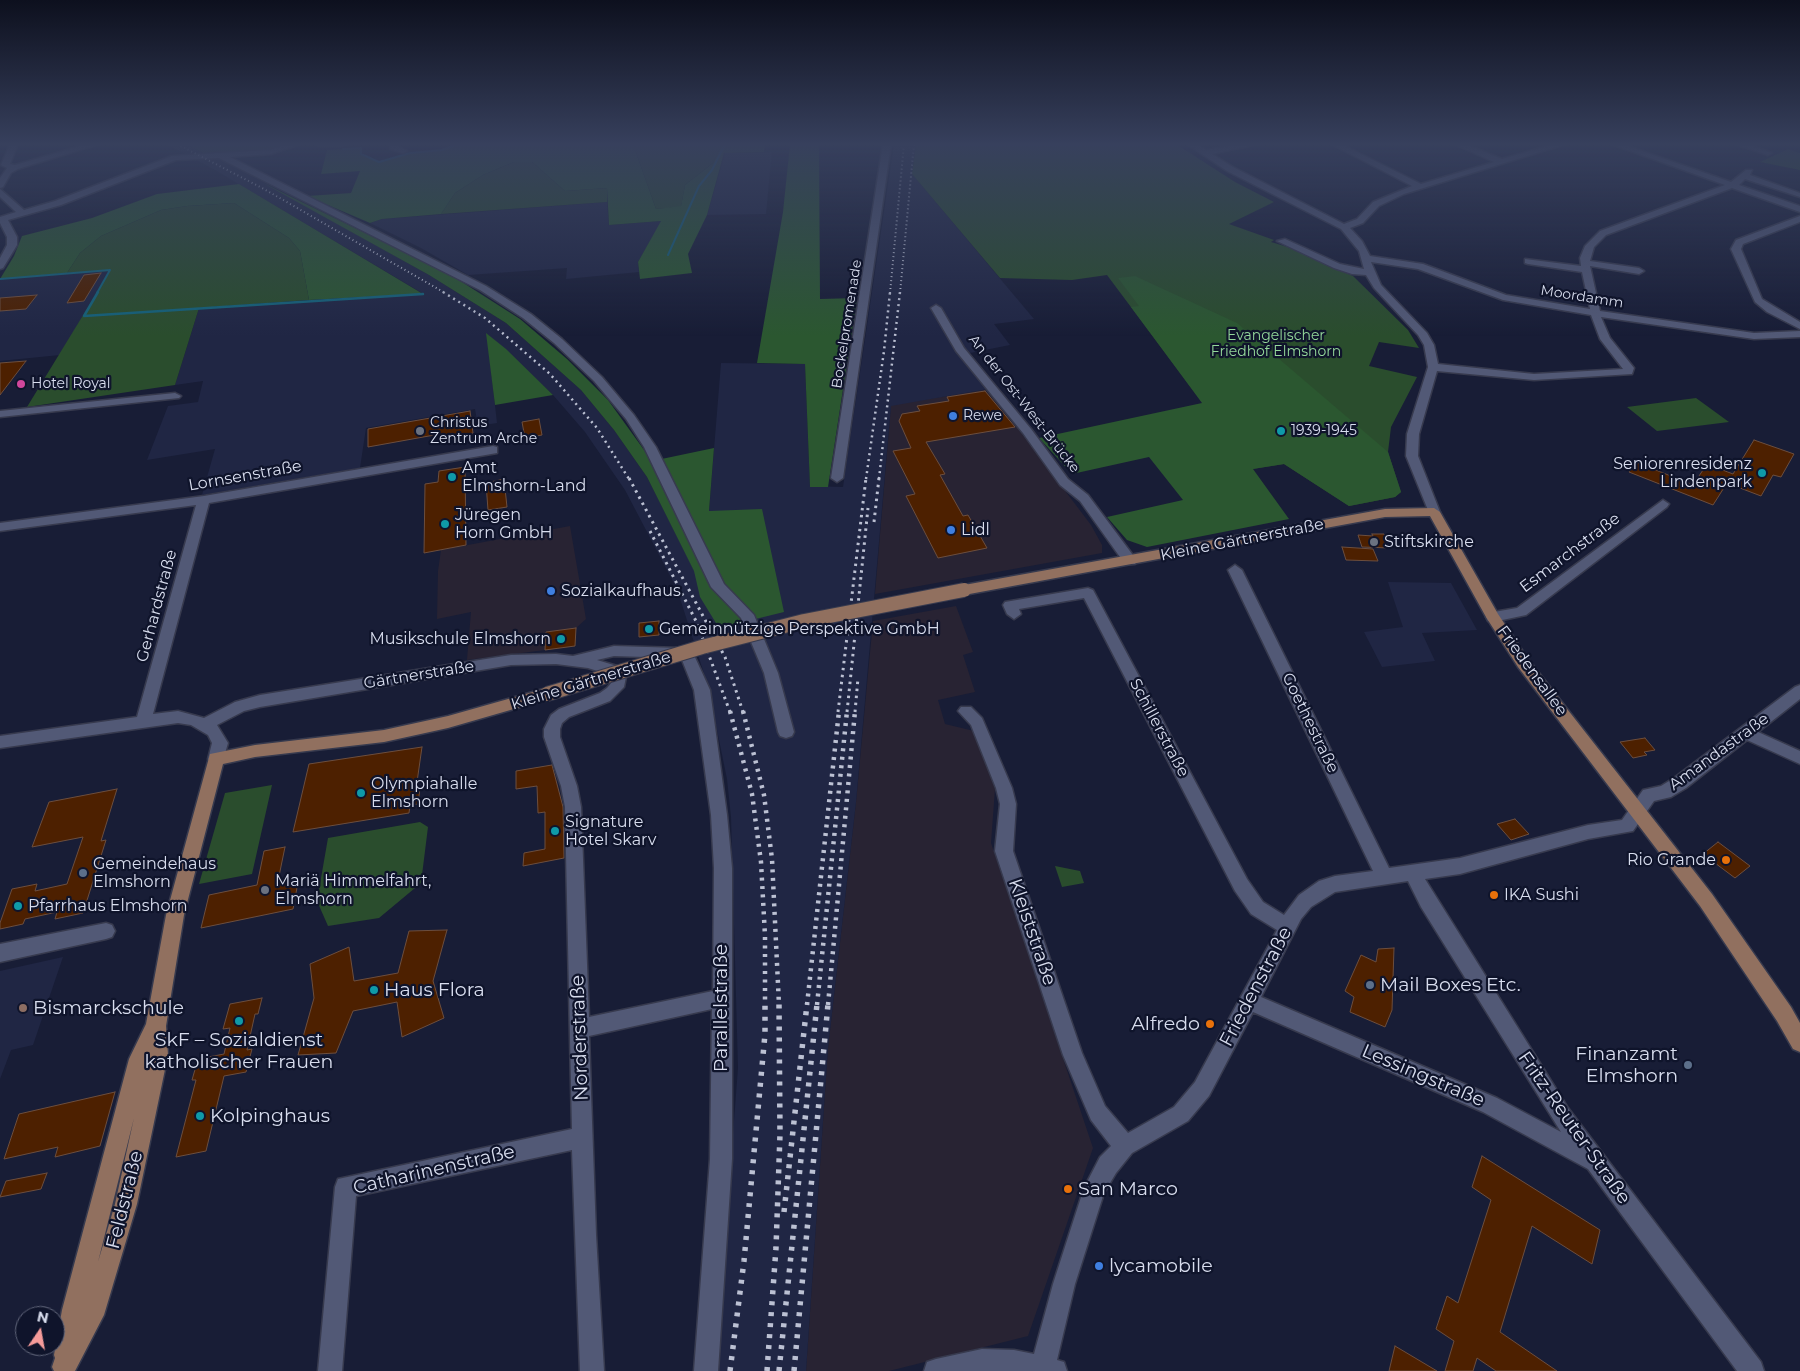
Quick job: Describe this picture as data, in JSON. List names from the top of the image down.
{
  "streets": {
    "main road": ["Kleine Gärtnerstraße", "Friedensallee", "Feldstraße"],
    "street": [
      "Moordamm",
      "Bockelpromenade",
      "An der Ost-West-Brücke",
      "Lornsenstraße",
      "Esmarchstraße",
      "Gerhardstraße",
      "Gärtnerstraße",
      "Goethestraße",
      "Schillerstraße",
      "Amandastraße",
      "Kleiststraße",
      "Friedenstraße",
      "Parallelstraße",
      "Norderstraße",
      "Lessingstraße",
      "Fritz-Reuter-Straße",
      "Catharinenstraße"
    ]
  },
  "crossings": [
    ["An der Ost-West-Brücke", "Kleine Gärtnerstraße"],
    ["Lornsenstraße", "Gerhardstraße"],
    ["Kleine Gärtnerstraße", "Friedensallee"],
    ["Kleine Gärtnerstraße", "Feldstraße"],
    ["Esmarchstraße", "Friedensallee"],
    ["Friedensallee", "Amandastraße"],
    ["Friedensallee", "Friedenstraße"],
    ["Gärtnerstraße", "Parallelstraße"],
    ["Goethestraße", "Friedenstraße"],
    ["Schillerstraße", "Friedenstraße"],
    ["Amandastraße", "Friedenstraße"],
    ["Kleiststraße", "Friedenstraße"],
    ["Friedenstraße", "Lessingstraße"],
    ["Friedenstraße", "Fritz-Reuter-Straße"],
    ["Norderstraße", "Catharinenstraße"],
    ["Lessingstraße", "Fritz-Reuter-Straße"]
  ],
  "parks": ["Evangelischer Friedhof Elmshorn"],
  "places": [
    "Hotel Royal",
    "Rewe",
    "Christus Zentrum Arche",
    "1939-1945",
    "Seniorenresidenz Lindenpark",
    "Amt Elmshorn-Land",
    "Jüregen Horn GmbH",
    "Lidl",
    "Stiftskirche",
    "Sozialkaufhaus",
    "Gemeinnützige Perspektive GmbH",
    "Musikschule Elmshorn",
    "Olympiahalle Elmshorn",
    "Signature Hotel Skarv",
    "Rio Grande",
    "Gemeindehaus Elmshorn",
    "Mariä Himmelfahrt, Elmshorn",
    "IKA Sushi",
    "Pfarrhaus Elmshorn",
    "Mail Boxes Etc.",
    "Haus Flora",
    "Bismarckschule",
    "SkF – Sozialdienst katholischer Frauen",
    "Alfredo",
    "Finanzamt Elmshorn",
    "Kolpinghaus",
    "San Marco",
    "lycamobile"
  ],
  "north": "top"
}
